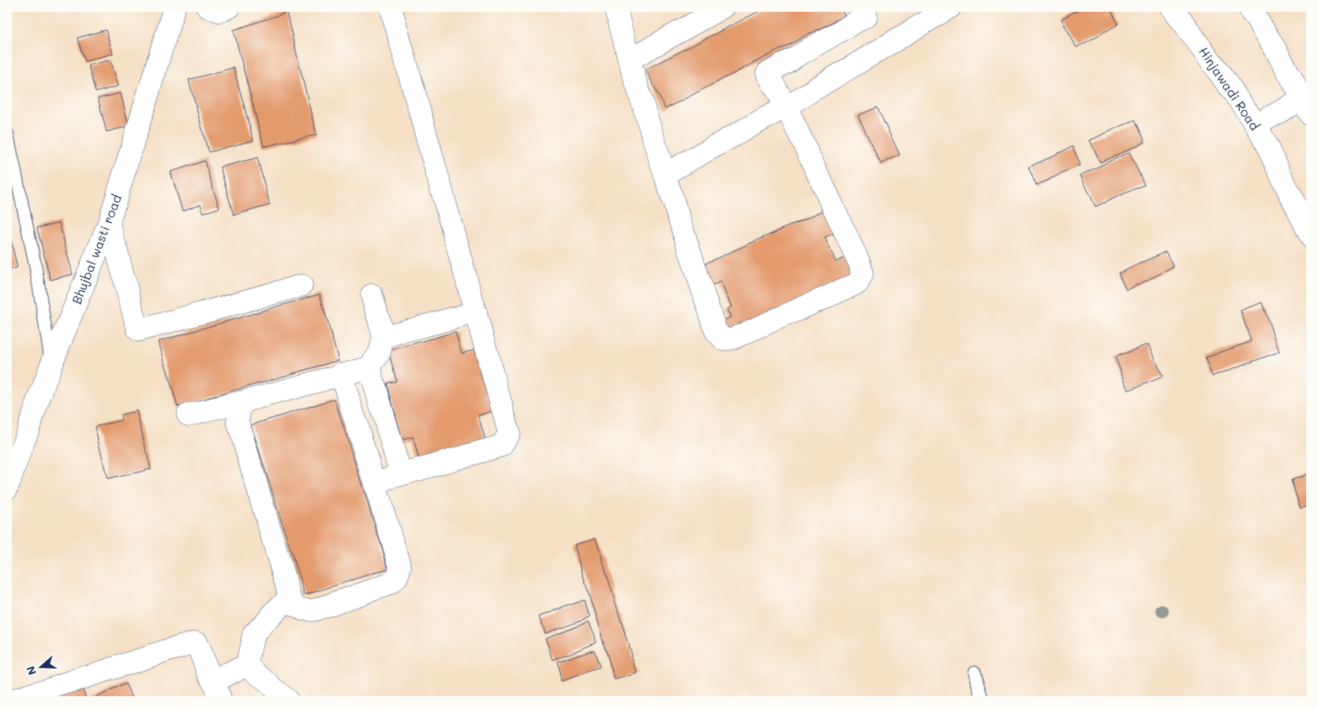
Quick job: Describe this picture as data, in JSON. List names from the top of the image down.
{
  "streets": {
    "street": ["Hinjawadi Road", "Bhujbal wasti road"]
  },
  "north": "left"
}
